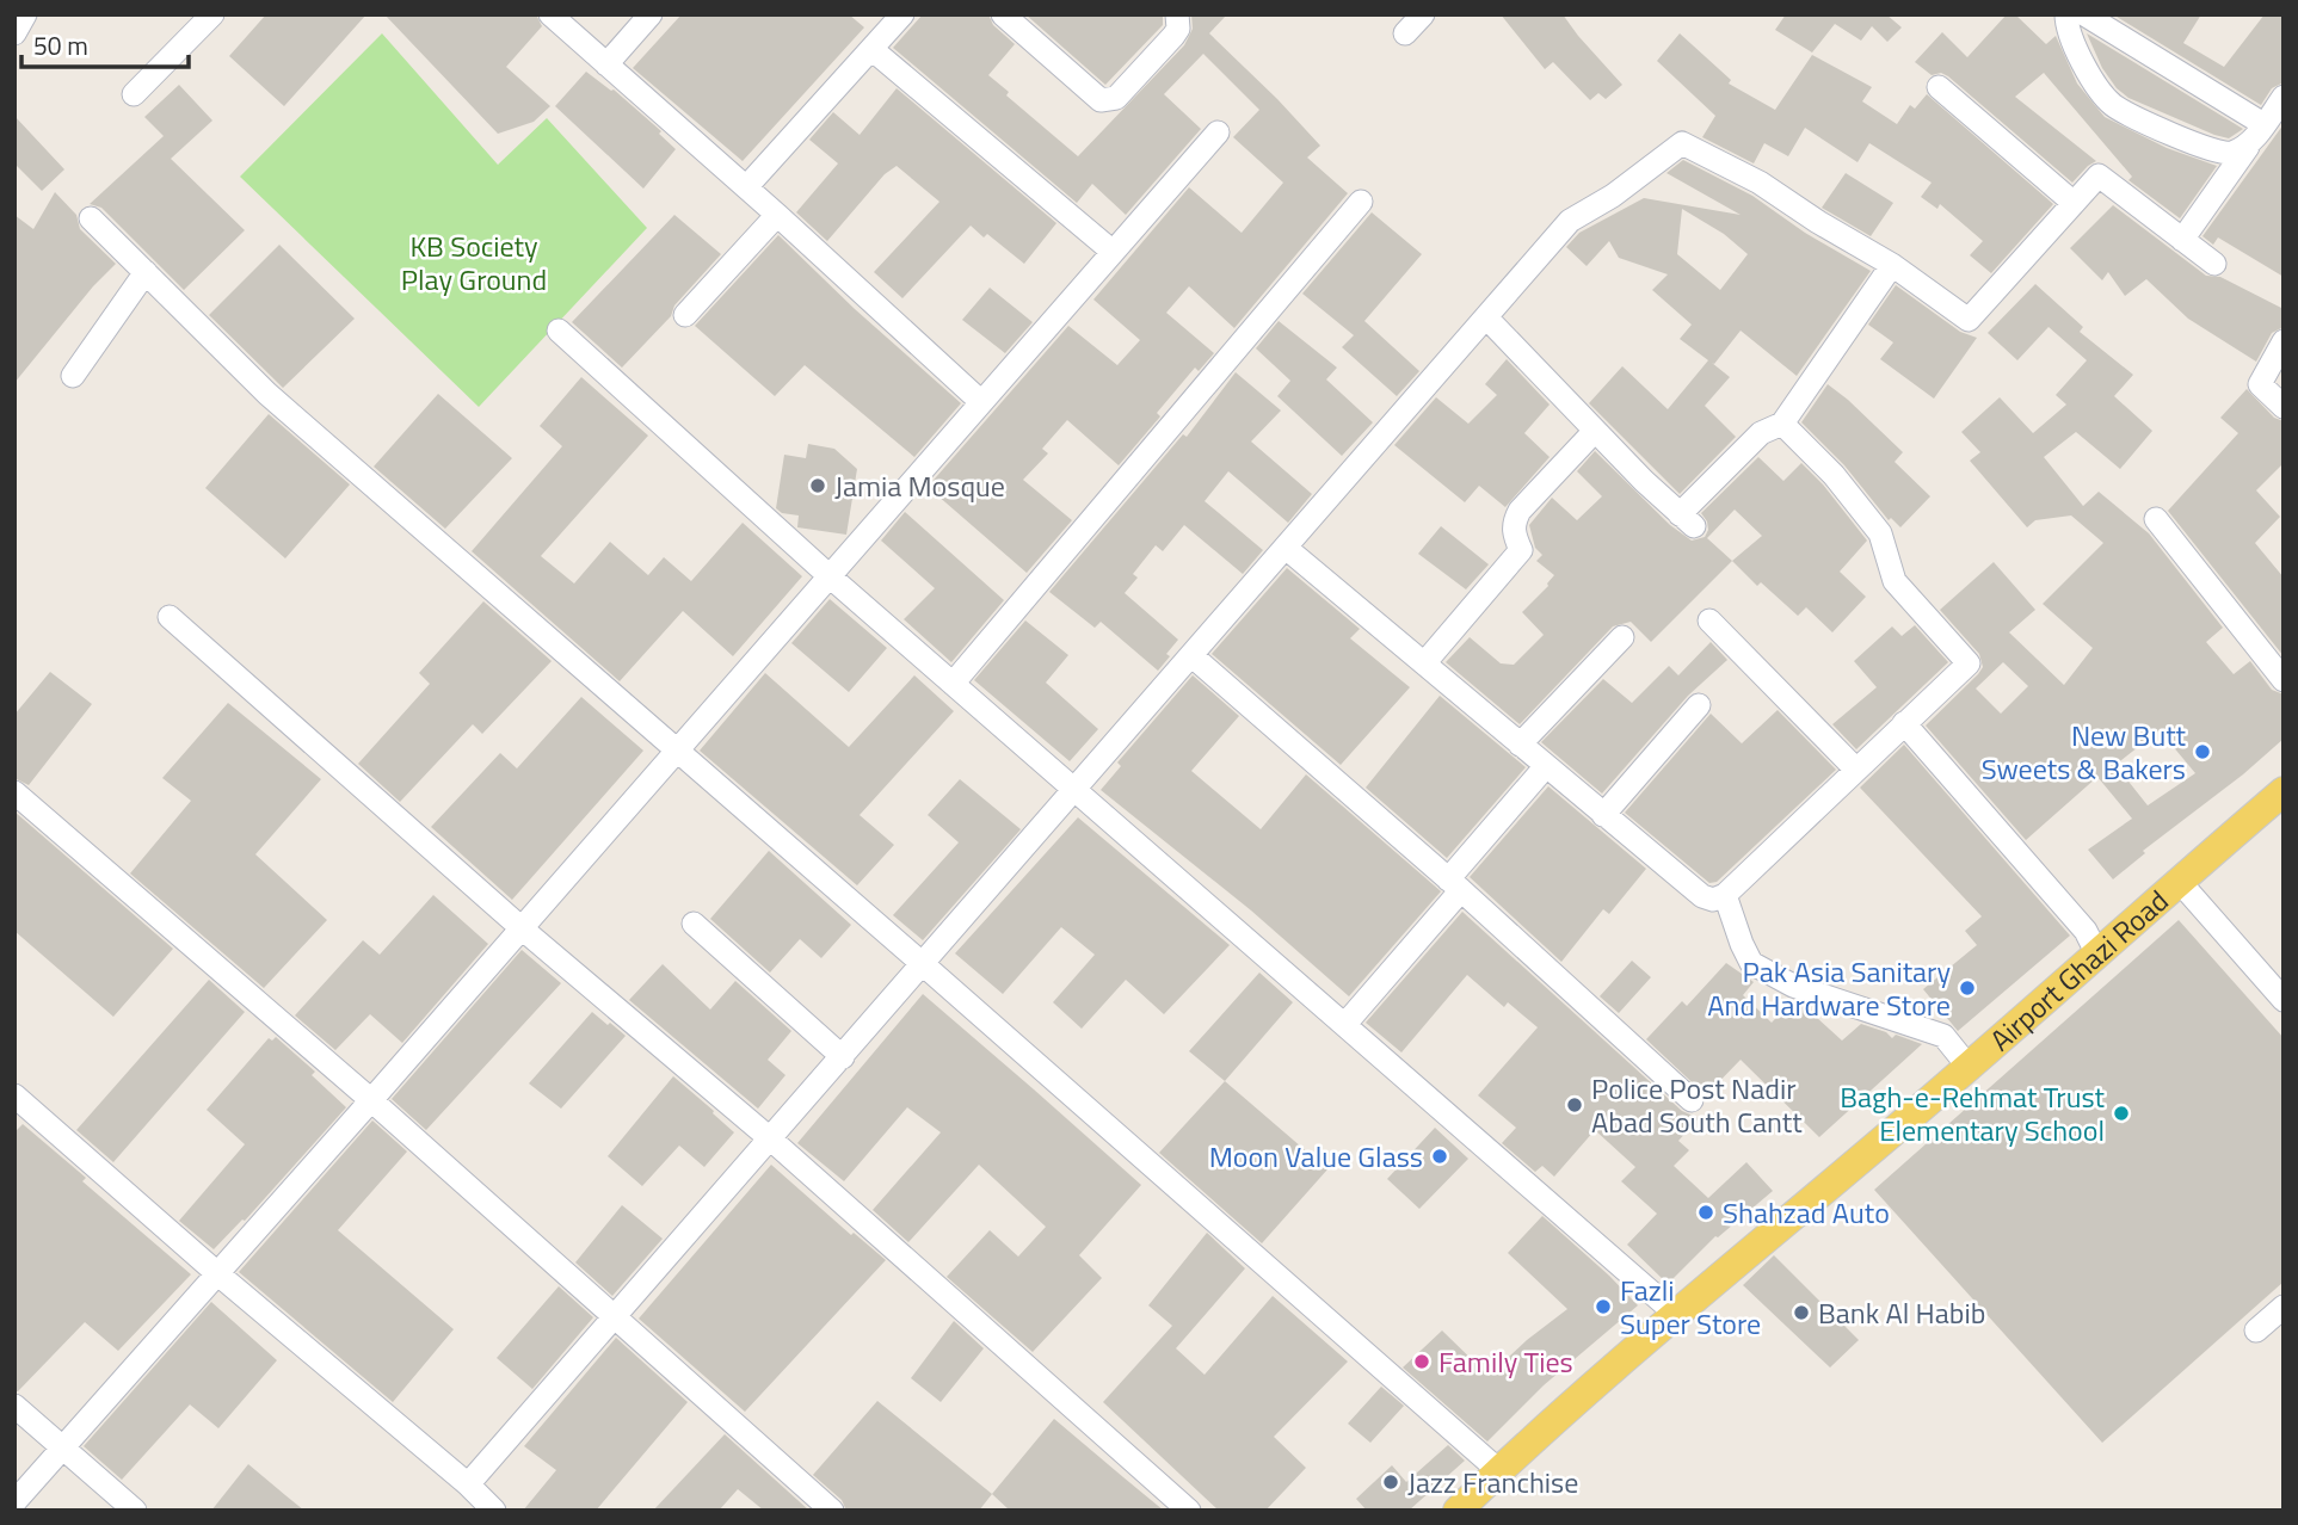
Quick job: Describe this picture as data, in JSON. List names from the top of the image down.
{
  "streets": {
    "main road": ["Airport Ghazi Road"]
  },
  "parks": ["KB Society Play Ground"],
  "places": [
    "Jamia Mosque",
    "New Butt Sweets & Bakers",
    "Pak Asia Sanitary And Hardware Store",
    "Police Post Nadir Abad South Cantt",
    "Bagh-e-Rehmat Trust Elementary School",
    "Moon Value Glass",
    "Shahzad Auto",
    "Fazli Super Store",
    "Bank Al Habib",
    "Family Ties",
    "Jazz Franchise"
  ],
  "scale_bar": "50 m"
}
